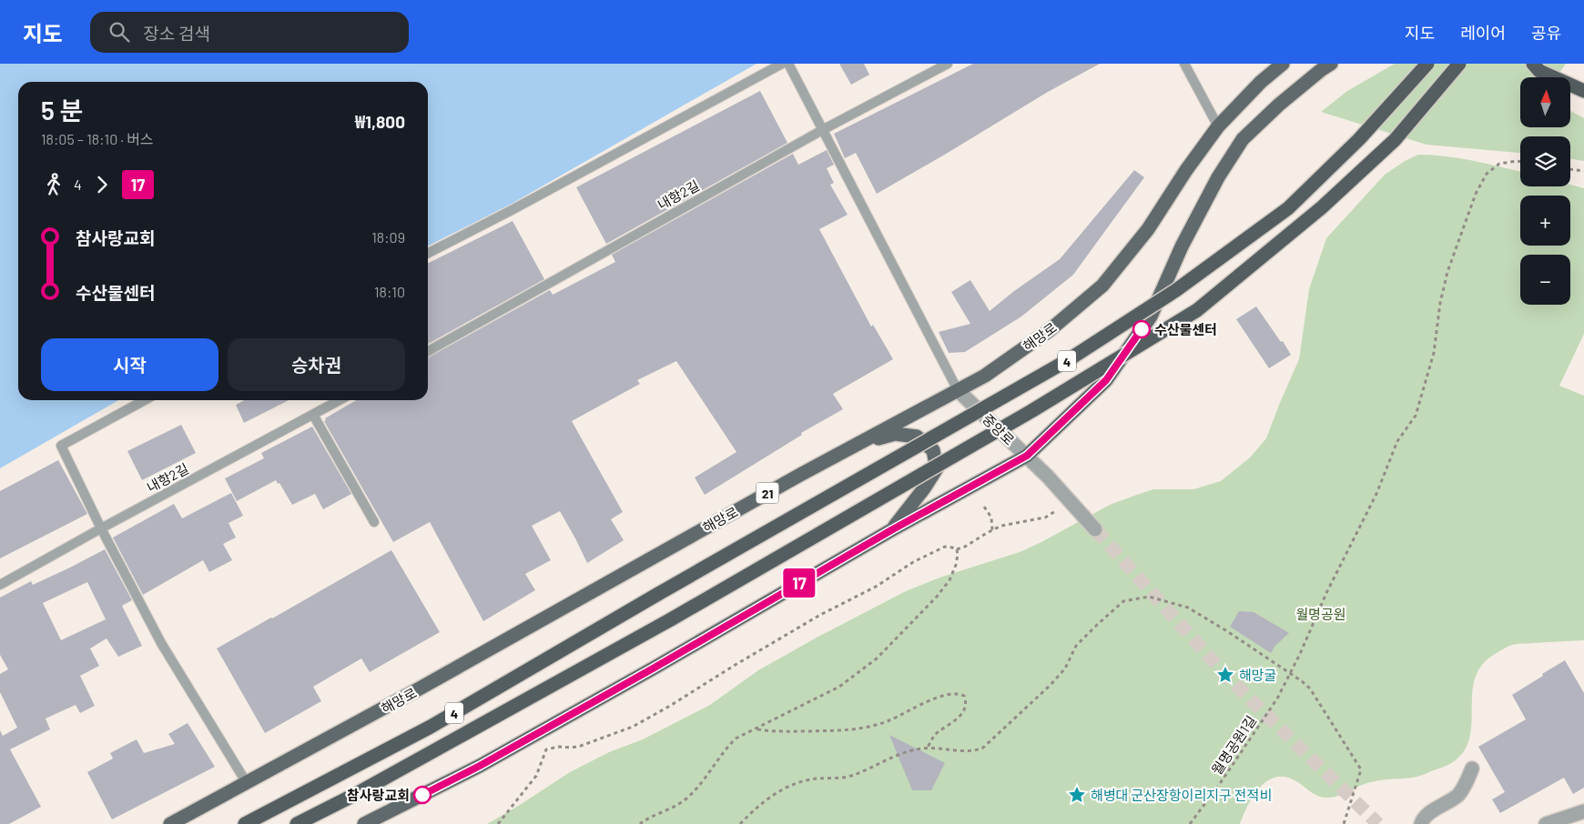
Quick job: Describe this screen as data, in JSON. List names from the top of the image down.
{
  "streets": {
    "highway": ["4"],
    "main road": ["해망로", "21"],
    "street": ["중앙로"],
    "lane": ["내항2길"],
    "path": ["월명공원1길"]
  },
  "crossings": [
    ["해망로", "중앙로"]
  ],
  "parks": ["월명공원"],
  "places": {
    "other": ["수산물센터", "참사랑교회"],
    "place": ["해망굴", "해병대 군산장항이리지구 전적비"]
  },
  "lines": ["bus line 17"],
  "north": "top",
  "page": {
    "header": "지도",
    "search": "장소 검색",
    "nav": ["지도", "레이어", "공유"],
    "on_map": "17",
    "map_buttons": ["+", "−"],
    "heading": ["5 분", "18:05 – 18:10 · 버스", "₩1,800"],
    "legs": ["4", "17"],
    "list": [
      {
        "name": "참사랑교회",
        "value": "18:09"
      },
      {
        "name": "수산물센터",
        "value": "18:10"
      }
    ],
    "buttons": ["시작", "승차권"]
  }
}
